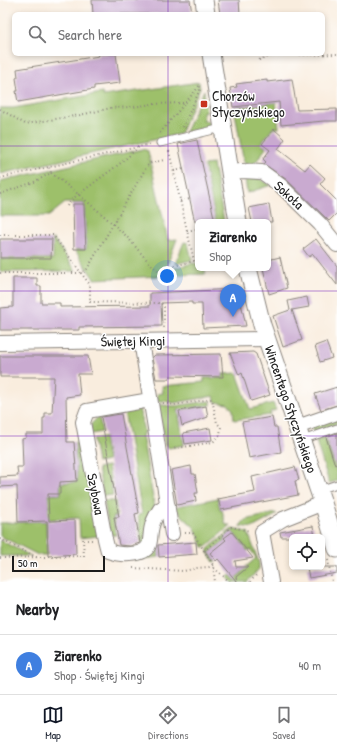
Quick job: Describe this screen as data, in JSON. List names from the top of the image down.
{
  "streets": {
    "street": [
      "Sokoła",
      "Świętej Kingi",
      "Wincentego Styczyńskiego",
      "Szybowa"
    ]
  },
  "crossings": [
    ["Świętej Kingi", "Wincentego Styczyńskiego"]
  ],
  "places": {
    "transit": ["Chorzów Styczyńskiego"]
  },
  "scale_bar": "50 m",
  "page": {
    "search": "Search here",
    "popup": ["Ziarenko", "Shop"],
    "pins": "A",
    "scale": "50 m",
    "heading": "Nearby",
    "list": [
      {
        "mark": "A",
        "name": "Ziarenko",
        "note": "Shop · Świętej Kingi",
        "value": "40 m"
      }
    ],
    "nav": ["Map", "Directions", "Saved"]
  }
}
